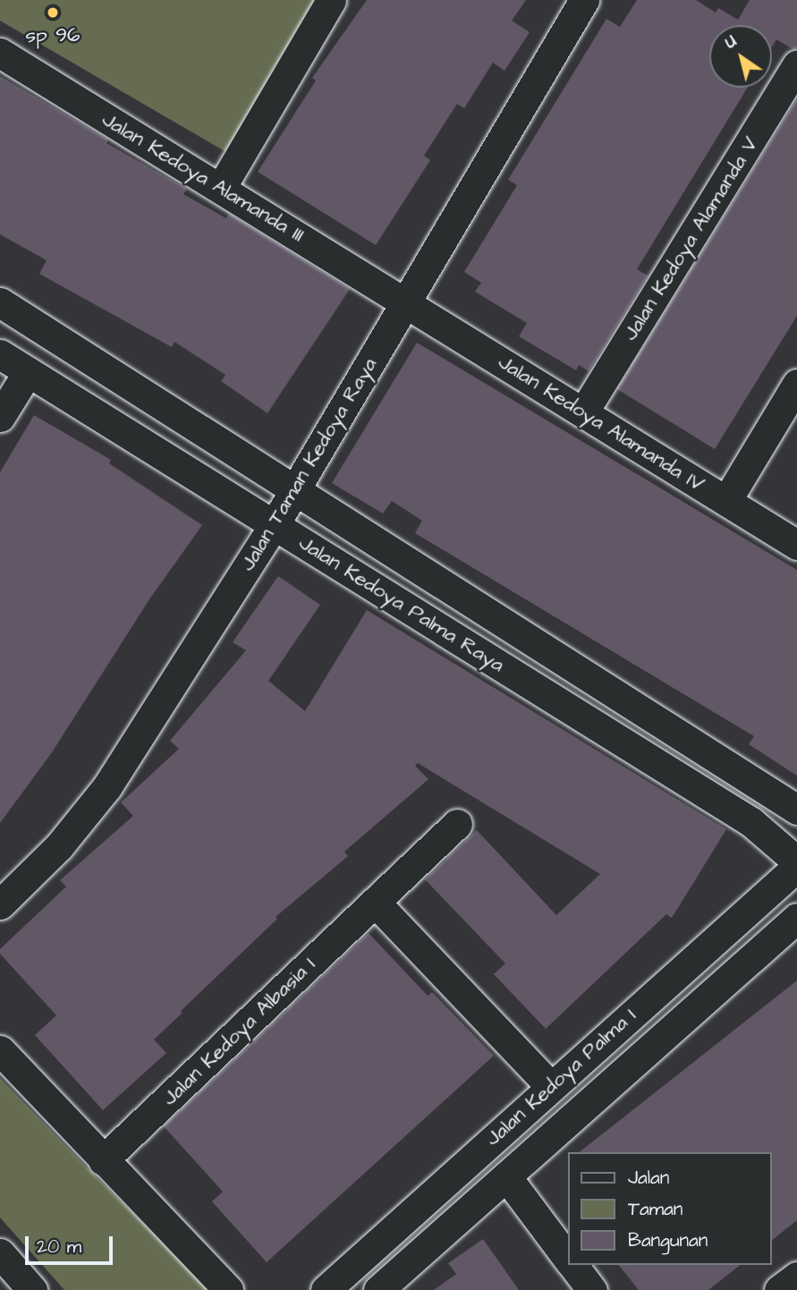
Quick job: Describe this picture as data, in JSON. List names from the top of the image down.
{
  "streets": {
    "street": [
      "Jalan Kedoya Alamanda III",
      "Jalan Kedoya Alamanda V",
      "Jalan Kedoya Alamanda IV",
      "Jalan Taman Kedoya Raya",
      "Jalan Kedoya Palma Raya",
      "Jalan Kedoya Albasia I",
      "Jalan Kedoya Palma I"
    ]
  },
  "crossings": [
    ["Jalan Kedoya Alamanda III", "Jalan Kedoya Alamanda IV"],
    ["Jalan Kedoya Alamanda III", "Jalan Taman Kedoya Raya"],
    ["Jalan Kedoya Alamanda V", "Jalan Kedoya Alamanda IV"],
    ["Jalan Kedoya Alamanda IV", "Jalan Taman Kedoya Raya"],
    ["Jalan Taman Kedoya Raya", "Jalan Kedoya Palma Raya"]
  ],
  "places": ["sp 96"],
  "legend": ["Jalan", "Taman", "Bangunan"],
  "scale_bar": "20 m",
  "north": "top left"
}
